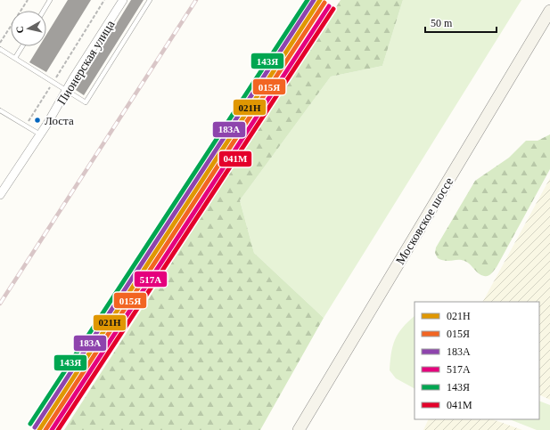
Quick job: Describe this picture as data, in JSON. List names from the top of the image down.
{
  "streets": {
    "main road": ["Московское шоссе"],
    "street": ["Пионерская улица"]
  },
  "places": ["Лоста"],
  "lines": [
    "transit line 021Н",
    "transit line 183А",
    "transit line 143Я",
    "transit line 015Я",
    "transit line 517А",
    "transit line 041М"
  ],
  "legend": [
    "021Н",
    "015Я",
    "183А",
    "517А",
    "143Я",
    "041М"
  ],
  "scale_bar": "50 m",
  "north": "left"
}
